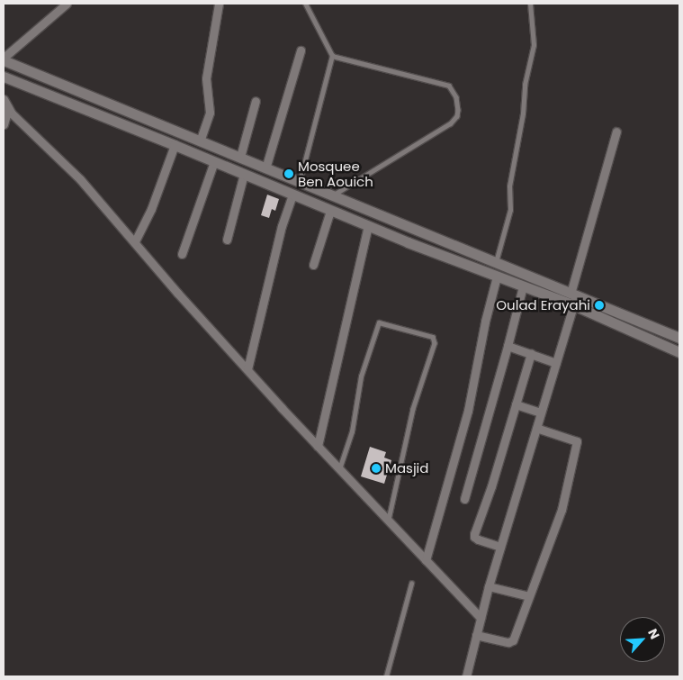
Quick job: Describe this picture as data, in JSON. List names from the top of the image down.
{
  "places": ["Mosquee Ben Aouich", "Oulad Erayahi", "Masjid"],
  "north": "top right"
}
